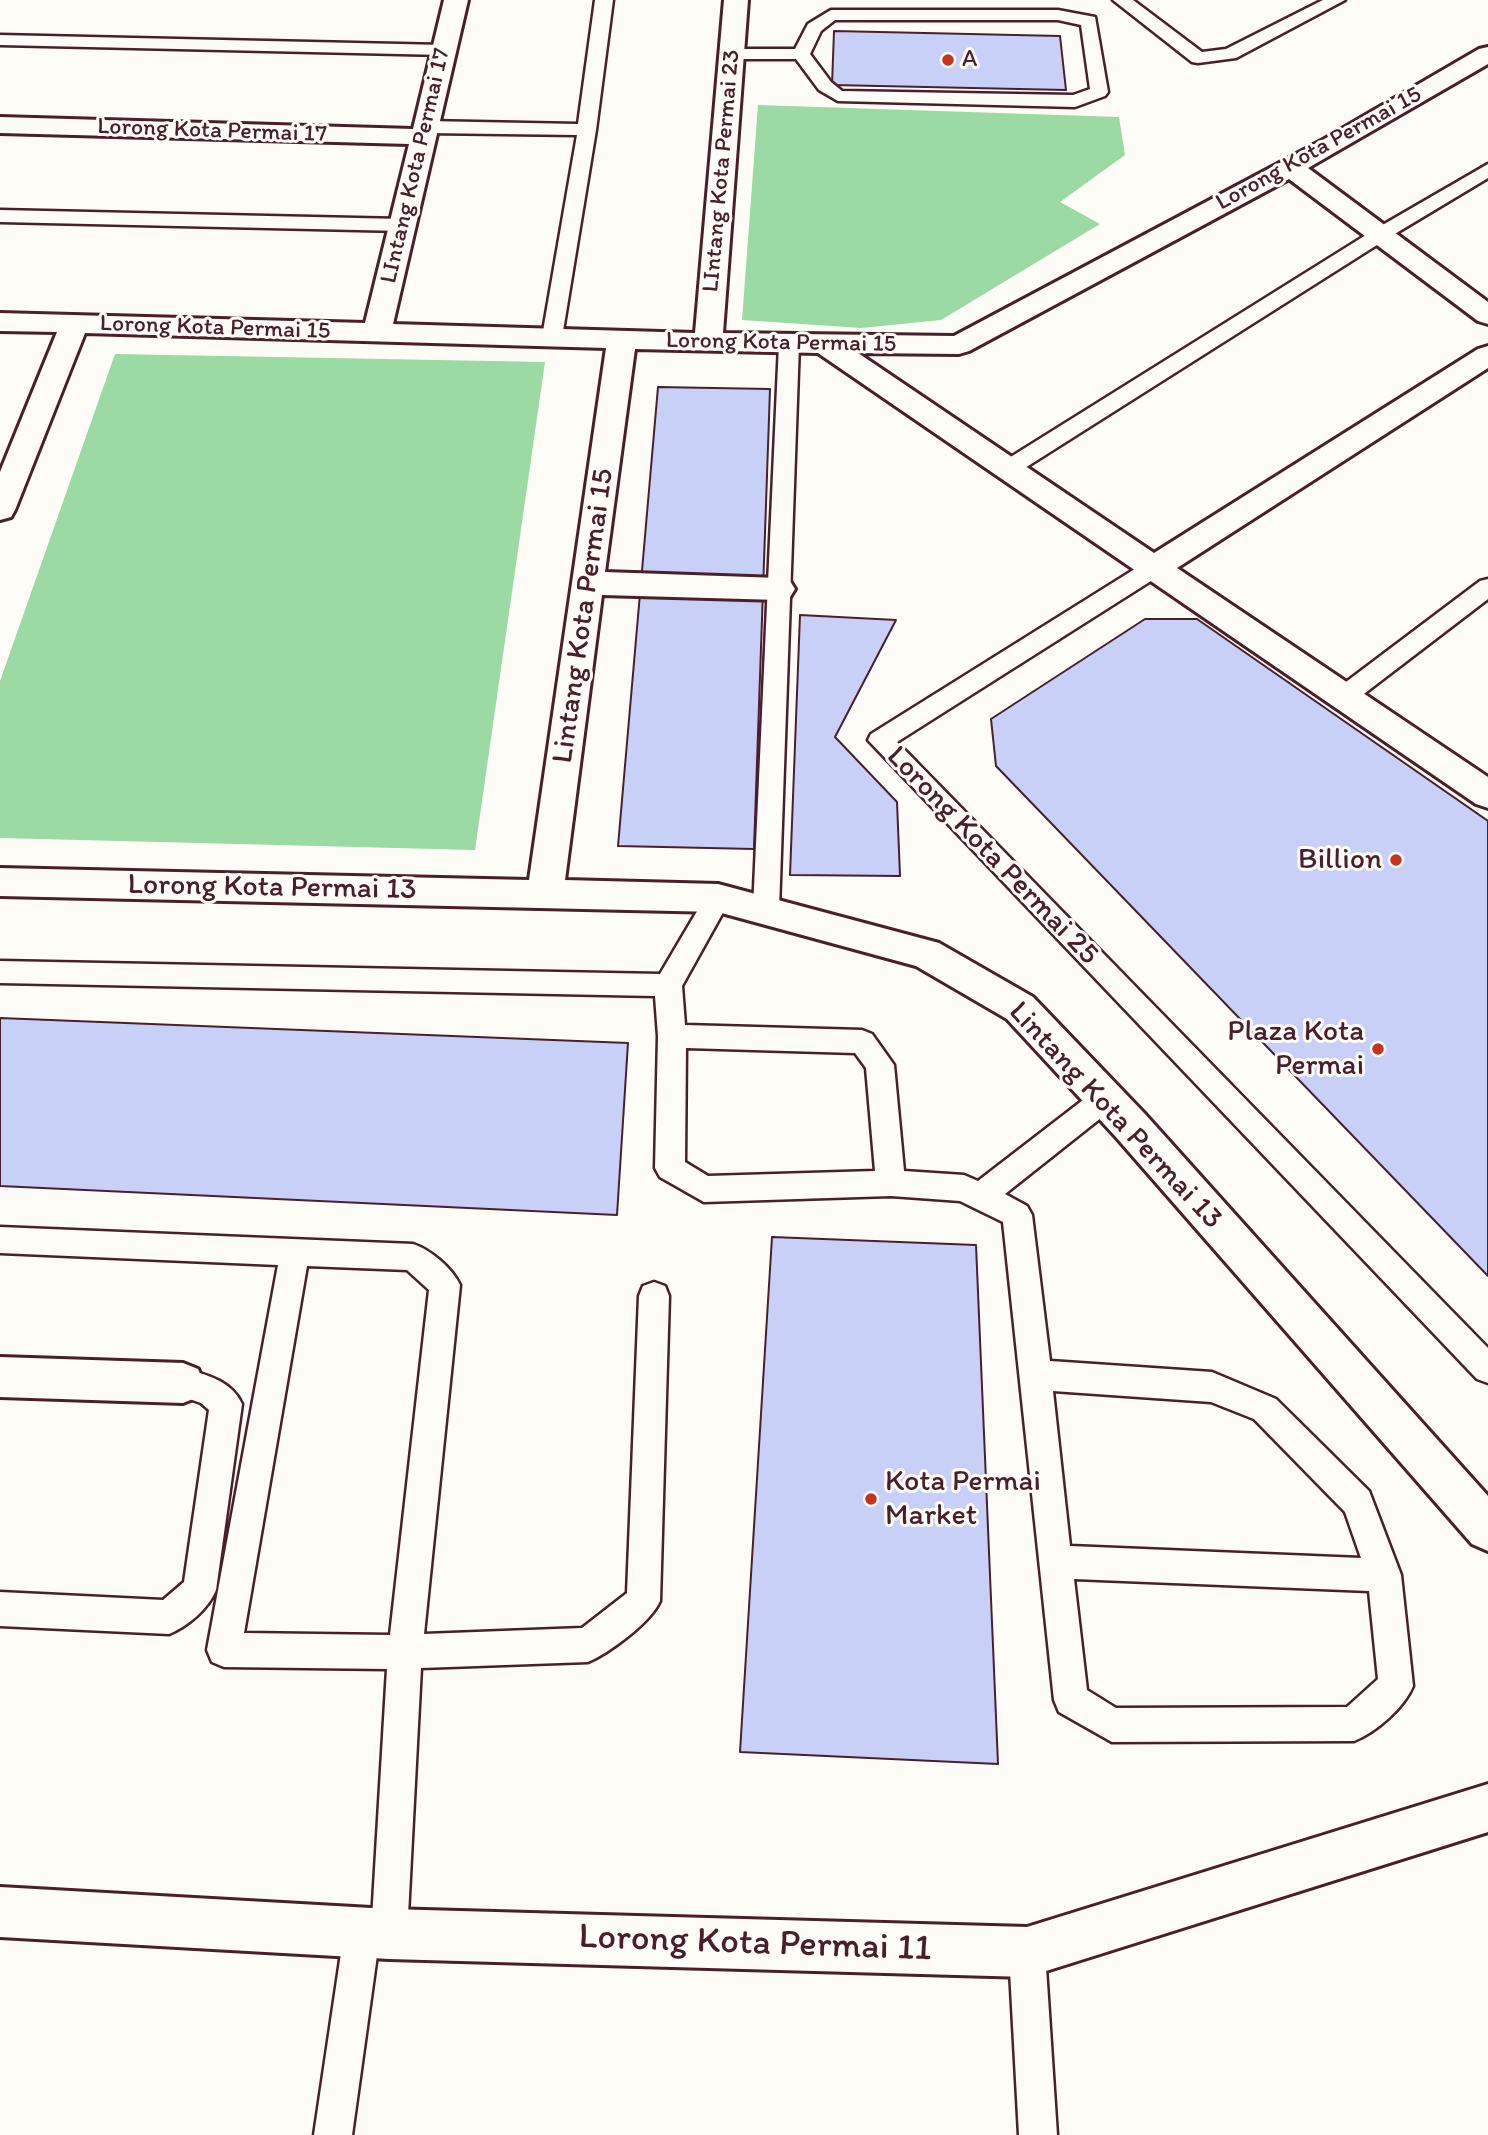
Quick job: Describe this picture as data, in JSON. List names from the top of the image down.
{
  "streets": {
    "street": [
      "Lorong Kota Permai 17",
      "Lorong Kota Permai 15",
      "LIntang Kota Permai 17",
      "LIntang Kota Permai 23",
      "Lintang Kota Permai 15",
      "Lorong Kota Permai 25",
      "Lorong Kota Permai 13",
      "Lintang Kota Permai 13",
      "Lorong Kota Permai 11"
    ]
  },
  "crossings": [
    ["Lorong Kota Permai 17", "LIntang Kota Permai 17"],
    ["Lorong Kota Permai 15", "LIntang Kota Permai 17"],
    ["Lorong Kota Permai 15", "LIntang Kota Permai 23"],
    ["Lorong Kota Permai 15", "Lintang Kota Permai 15"],
    ["Lintang Kota Permai 15", "Lorong Kota Permai 13"],
    ["Lintang Kota Permai 15", "Lintang Kota Permai 13"],
    ["Lorong Kota Permai 13", "Lintang Kota Permai 13"]
  ],
  "places": [
    "A",
    "Billion",
    "Plaza Kota Permai",
    "Kota Permai Market"
  ]
}
